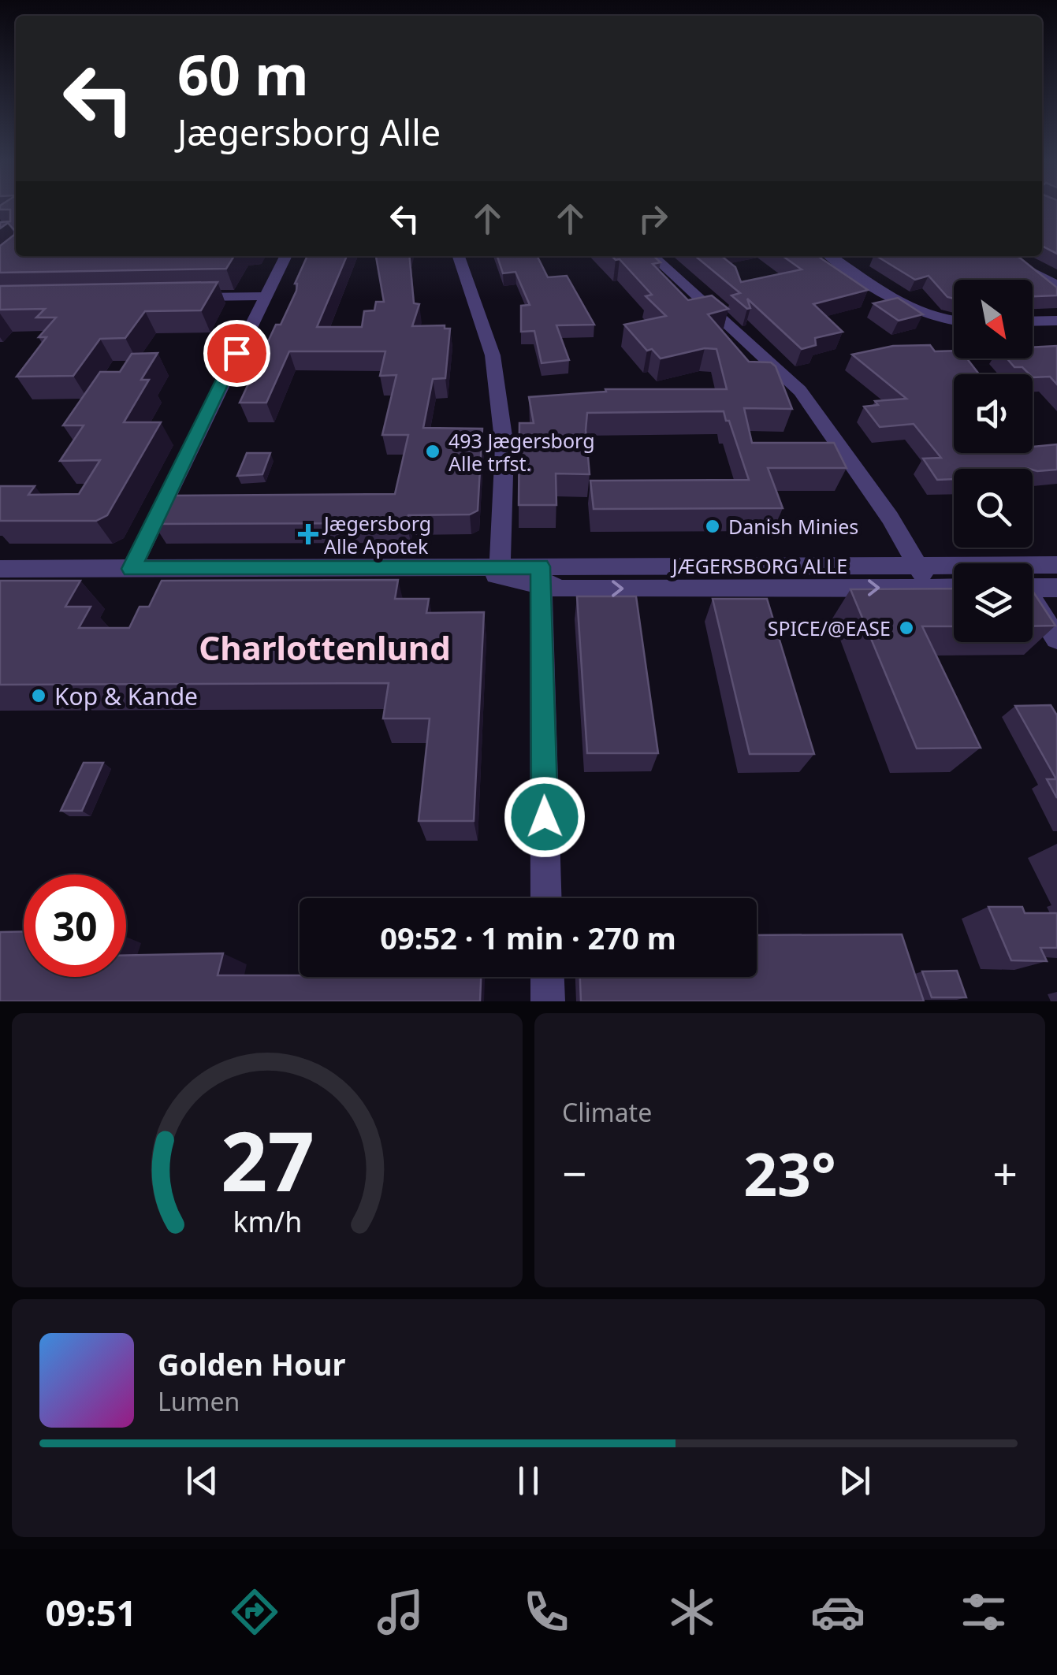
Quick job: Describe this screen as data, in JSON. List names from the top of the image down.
{
  "streets": {
    "street": ["JÆGERSBORG ALLE"]
  },
  "districts": ["Charlottenlund"],
  "places": {
    "other": [
      "493 Jægersborg Alle trfst.",
      "Danish Minies",
      "SPICE/@EASE",
      "Kop & Kande"
    ],
    "health": ["Jægersborg Alle Apotek"]
  },
  "north": "bottom right",
  "page": {
    "turn": ["60 m", "Jægersborg Alle"],
    "limit": "30",
    "trip": "09:52 · 1 min · 270 m",
    "tile": "Climate",
    "heat": ["−", "23°", "+"],
    "song": ["Golden Hour", "Lumen"],
    "tabs": "09:51",
    "gauge": ["27", "km/h"]
  }
}
